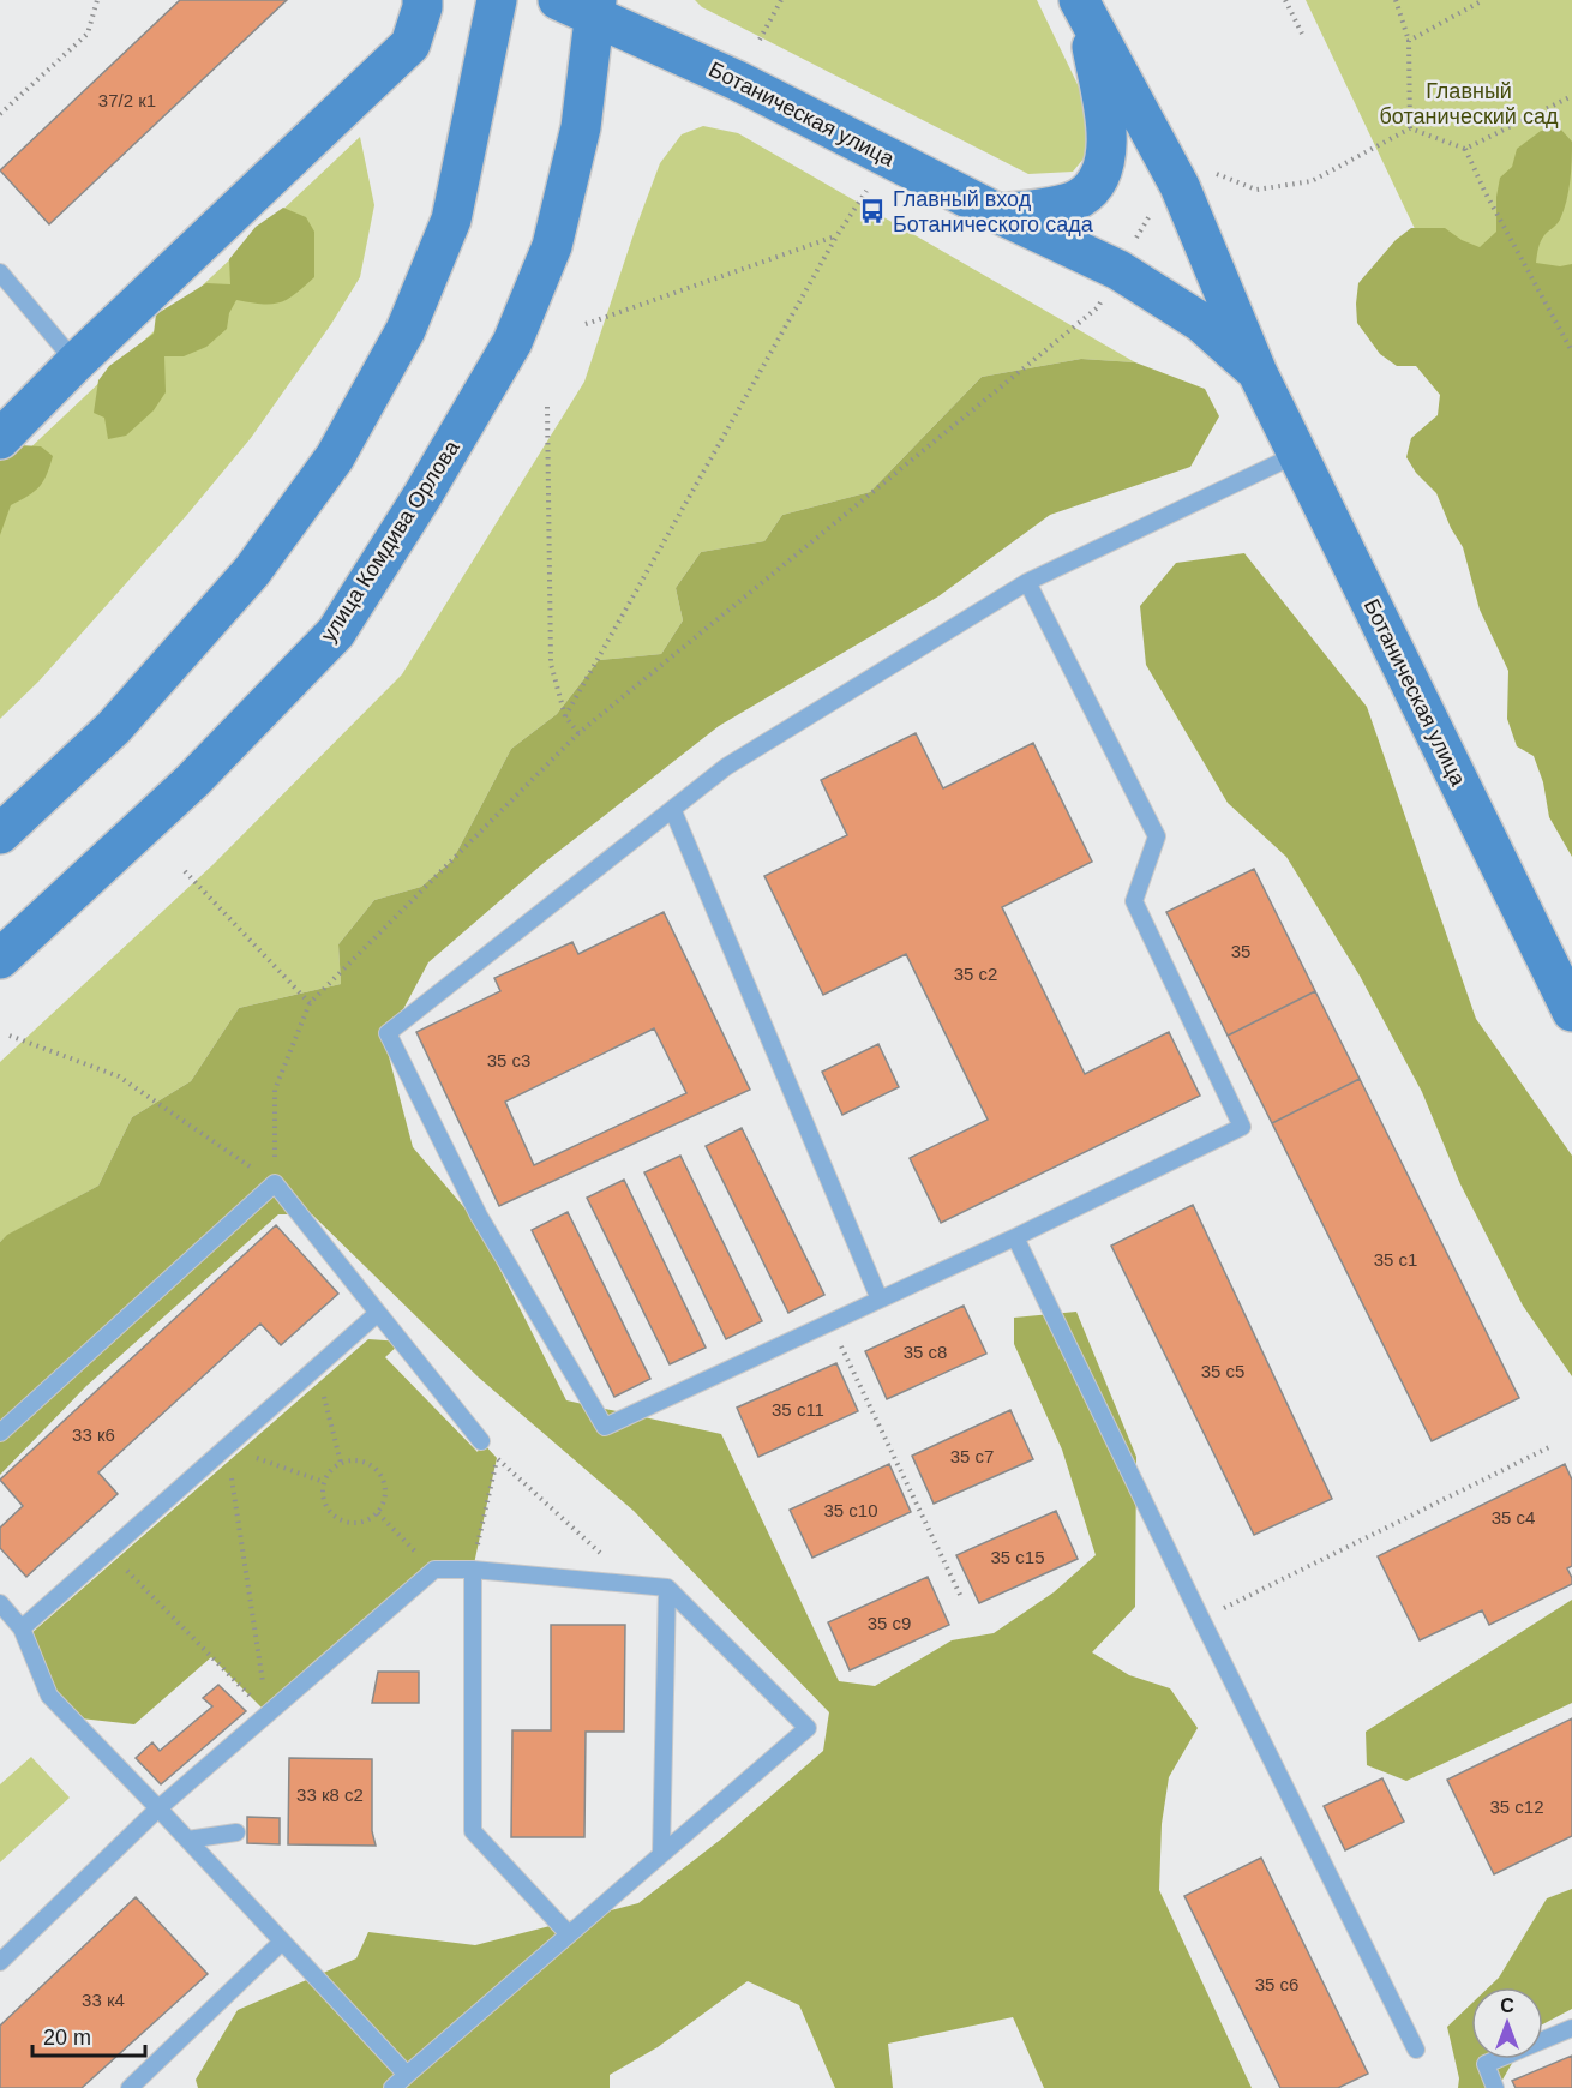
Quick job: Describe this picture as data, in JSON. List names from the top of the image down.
{
  "streets": {
    "main road": ["Ботаническая улица", "улица Комдива Орлова"]
  },
  "crossings": [
    ["Ботаническая улица", "улица Комдива Орлова"]
  ],
  "parks": ["Главный ботанический сад"],
  "places": {
    "bus stop": ["Главный вход Ботанического сада"]
  },
  "house_numbers": [
    "37/2 к1",
    "35",
    "35 с2",
    "35 с3",
    "35 с1",
    "35 с8",
    "35 с5",
    "35 с11",
    "33 к6",
    "35 с7",
    "35 с10",
    "35 с4",
    "35 с15",
    "35 с9",
    "33 к8 с2",
    "35 с12",
    "35 с6",
    "33 к4"
  ],
  "scale_bar": "20 m",
  "north": "top"
}
